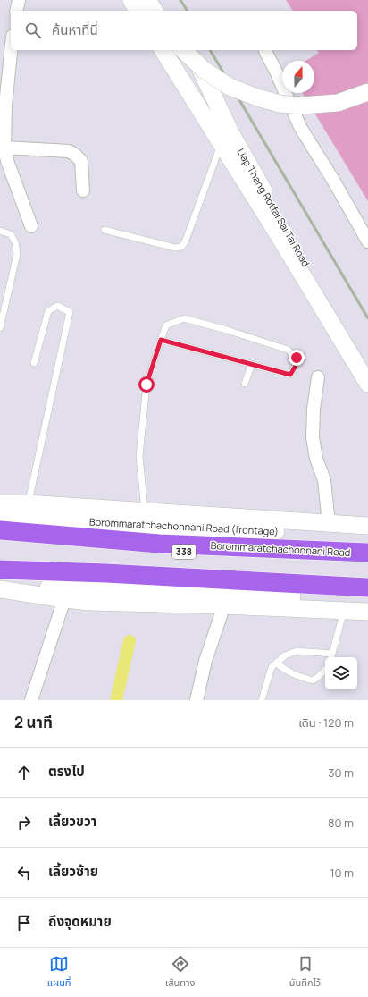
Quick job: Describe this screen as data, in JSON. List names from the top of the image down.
{
  "streets": {
    "main road": [
      "Liap Thang Rotfai Sai Tai Road",
      "Borommaratchachonnani Road (frontage)",
      "Borommaratchachonnani Road",
      "338"
    ]
  },
  "crossings": [
    ["Borommaratchachonnani Road (frontage)", "Borommaratchachonnani Road"]
  ],
  "north": "top",
  "page": {
    "search": "ค้นหาที่นี่",
    "heading": ["2 นาที", "เดิน · 120 m"],
    "list": [
      ["ตรงไป", "30 m"],
      ["เลี้ยวขวา", "80 m"],
      ["เลี้ยวซ้าย", "10 m"],
      "ถึงจุดหมาย"
    ],
    "nav": ["แผนที่", "เส้นทาง", "บันทึกไว้"]
  }
}
